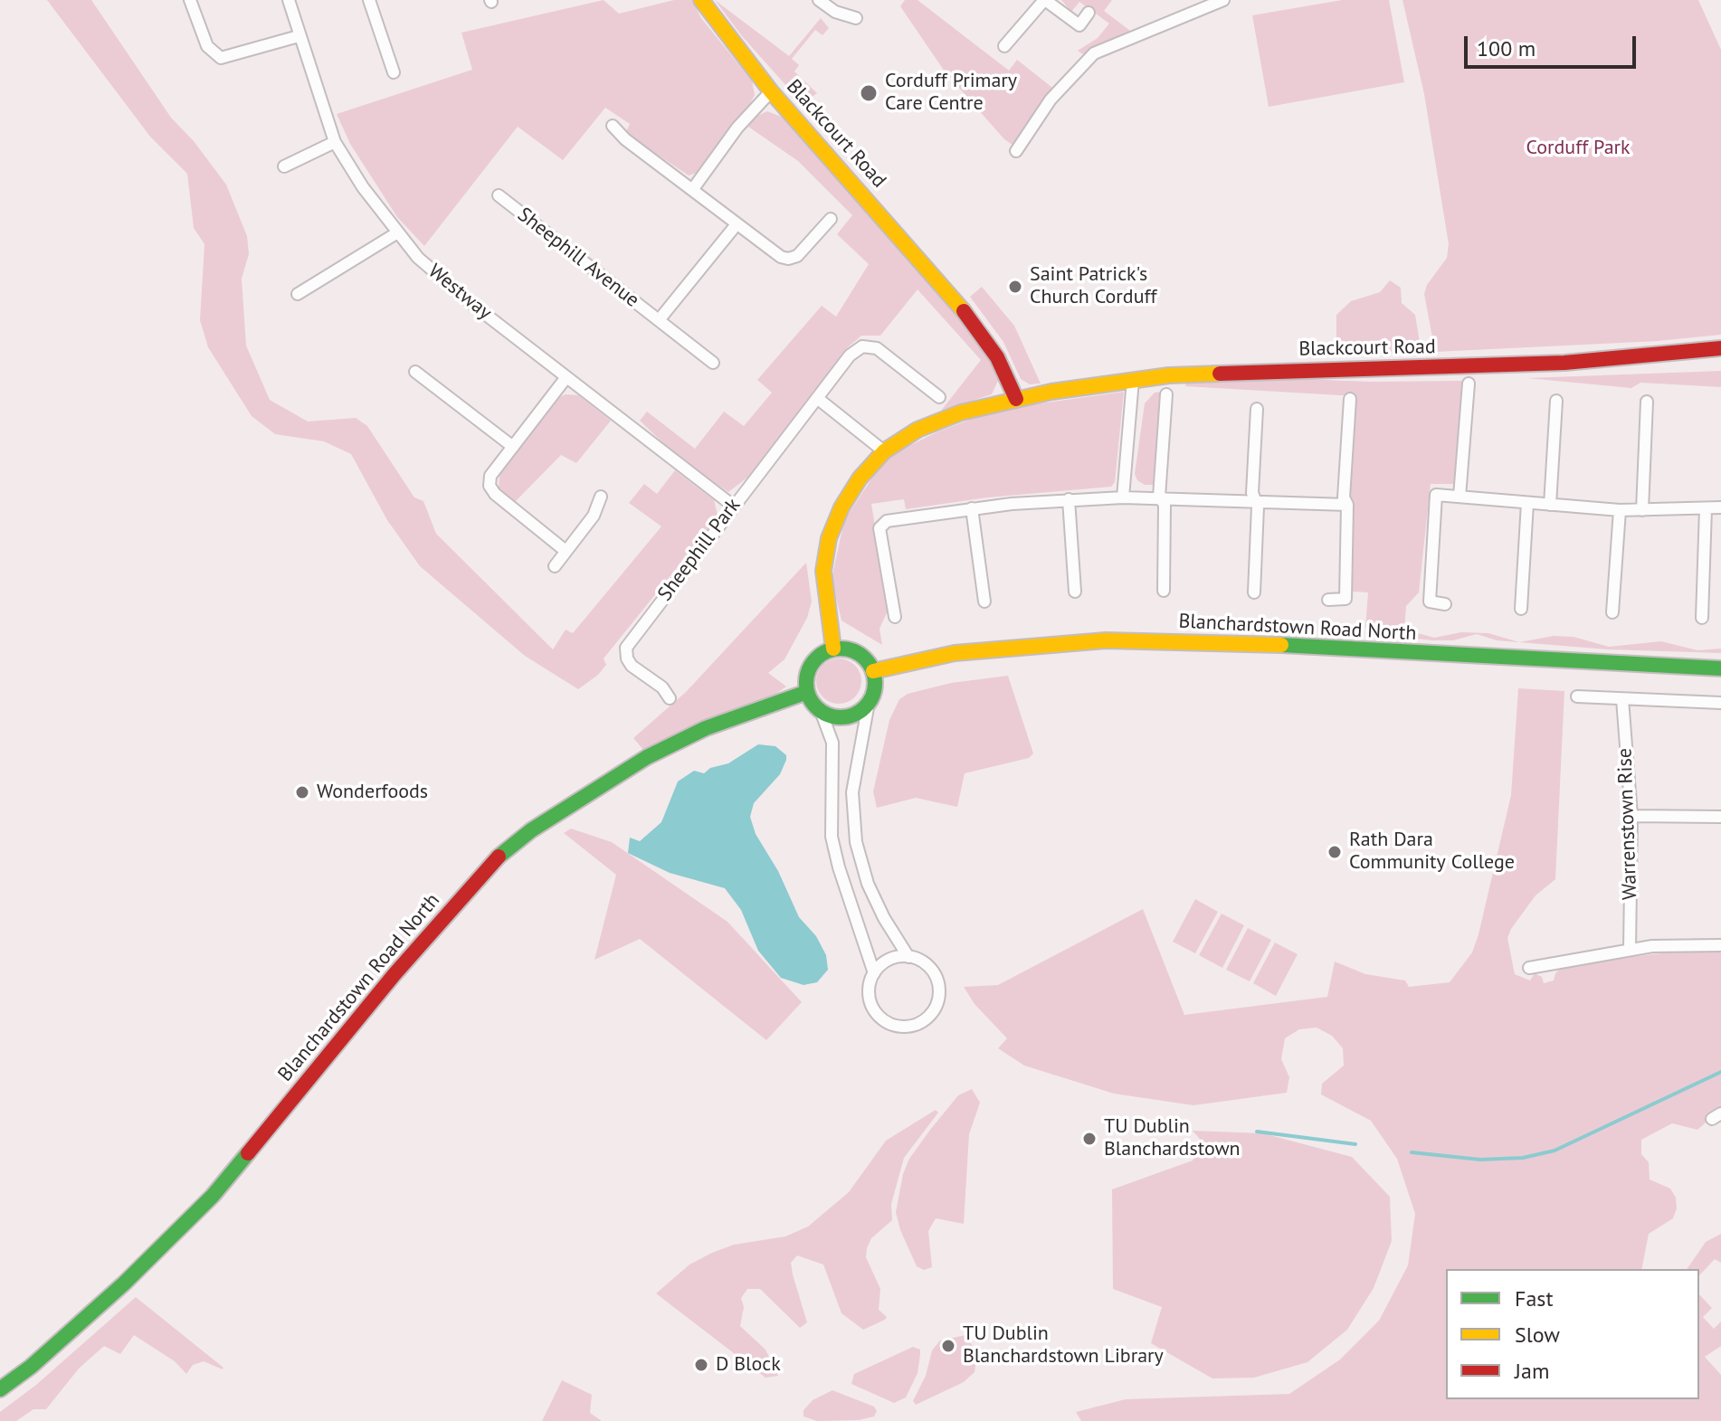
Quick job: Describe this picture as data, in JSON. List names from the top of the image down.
{
  "streets": {
    "main road": ["Blackcourt Road", "Blanchardstown Road North"],
    "street": [
      "Sheephill Avenue",
      "Westway",
      "Sheephill Park",
      "Warrenstown Rise"
    ]
  },
  "crossings": [
    ["Blackcourt Road", "Blanchardstown Road North"],
    ["Westway", "Sheephill Park"]
  ],
  "parks": ["Corduff Park"],
  "places": [
    "Corduff Primary Care Centre",
    "Saint Patrick's Church Corduff",
    "Wonderfoods",
    "Rath Dara Community College",
    "TU Dublin Blanchardstown",
    "TU Dublin Blanchardstown Library",
    "D Block"
  ],
  "legend": ["Fast", "Slow", "Jam"],
  "scale_bar": "100 m"
}
